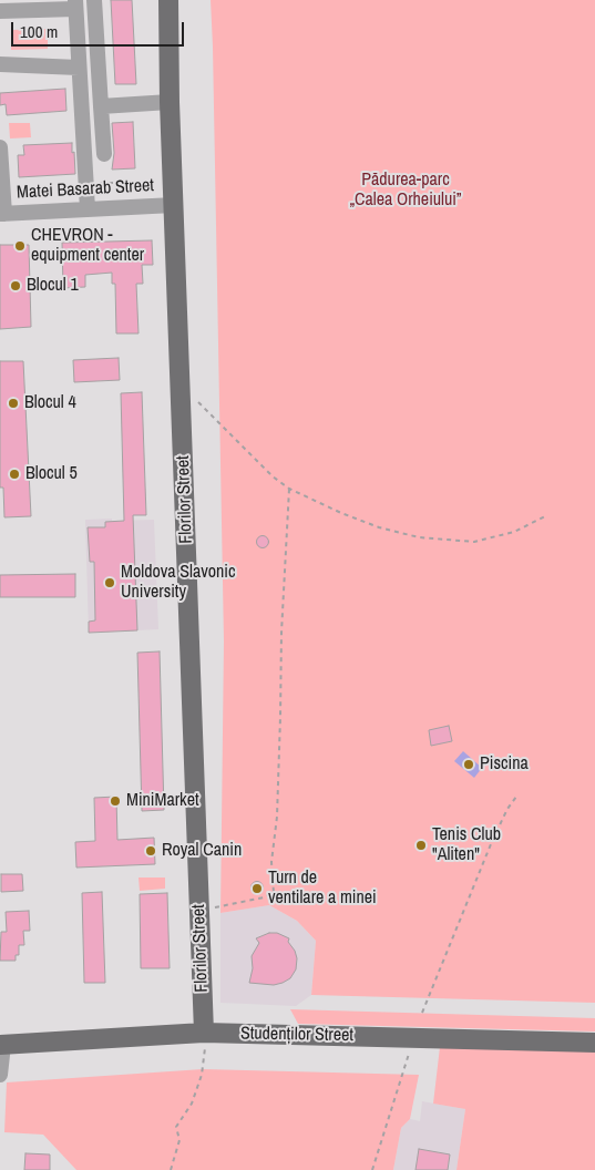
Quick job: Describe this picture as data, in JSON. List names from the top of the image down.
{
  "streets": {
    "main road": ["Florilor Street", "Studenților Street"],
    "street": ["Matei Basarab Street"]
  },
  "crossings": [
    ["Matei Basarab Street", "Florilor Street"],
    ["Florilor Street", "Studenților Street"]
  ],
  "parks": ["Pădurea-parc „Calea Orheiului”"],
  "places": [
    "CHEVRON - equipment center",
    "Blocul 1",
    "Blocul 4",
    "Blocul 5",
    "Moldova Slavonic University",
    "Piscina",
    "MiniMarket",
    "Tenis Club \"Aliten\"",
    "Royal Canin",
    "Turn de ventilare a minei"
  ],
  "scale_bar": "100 m"
}
